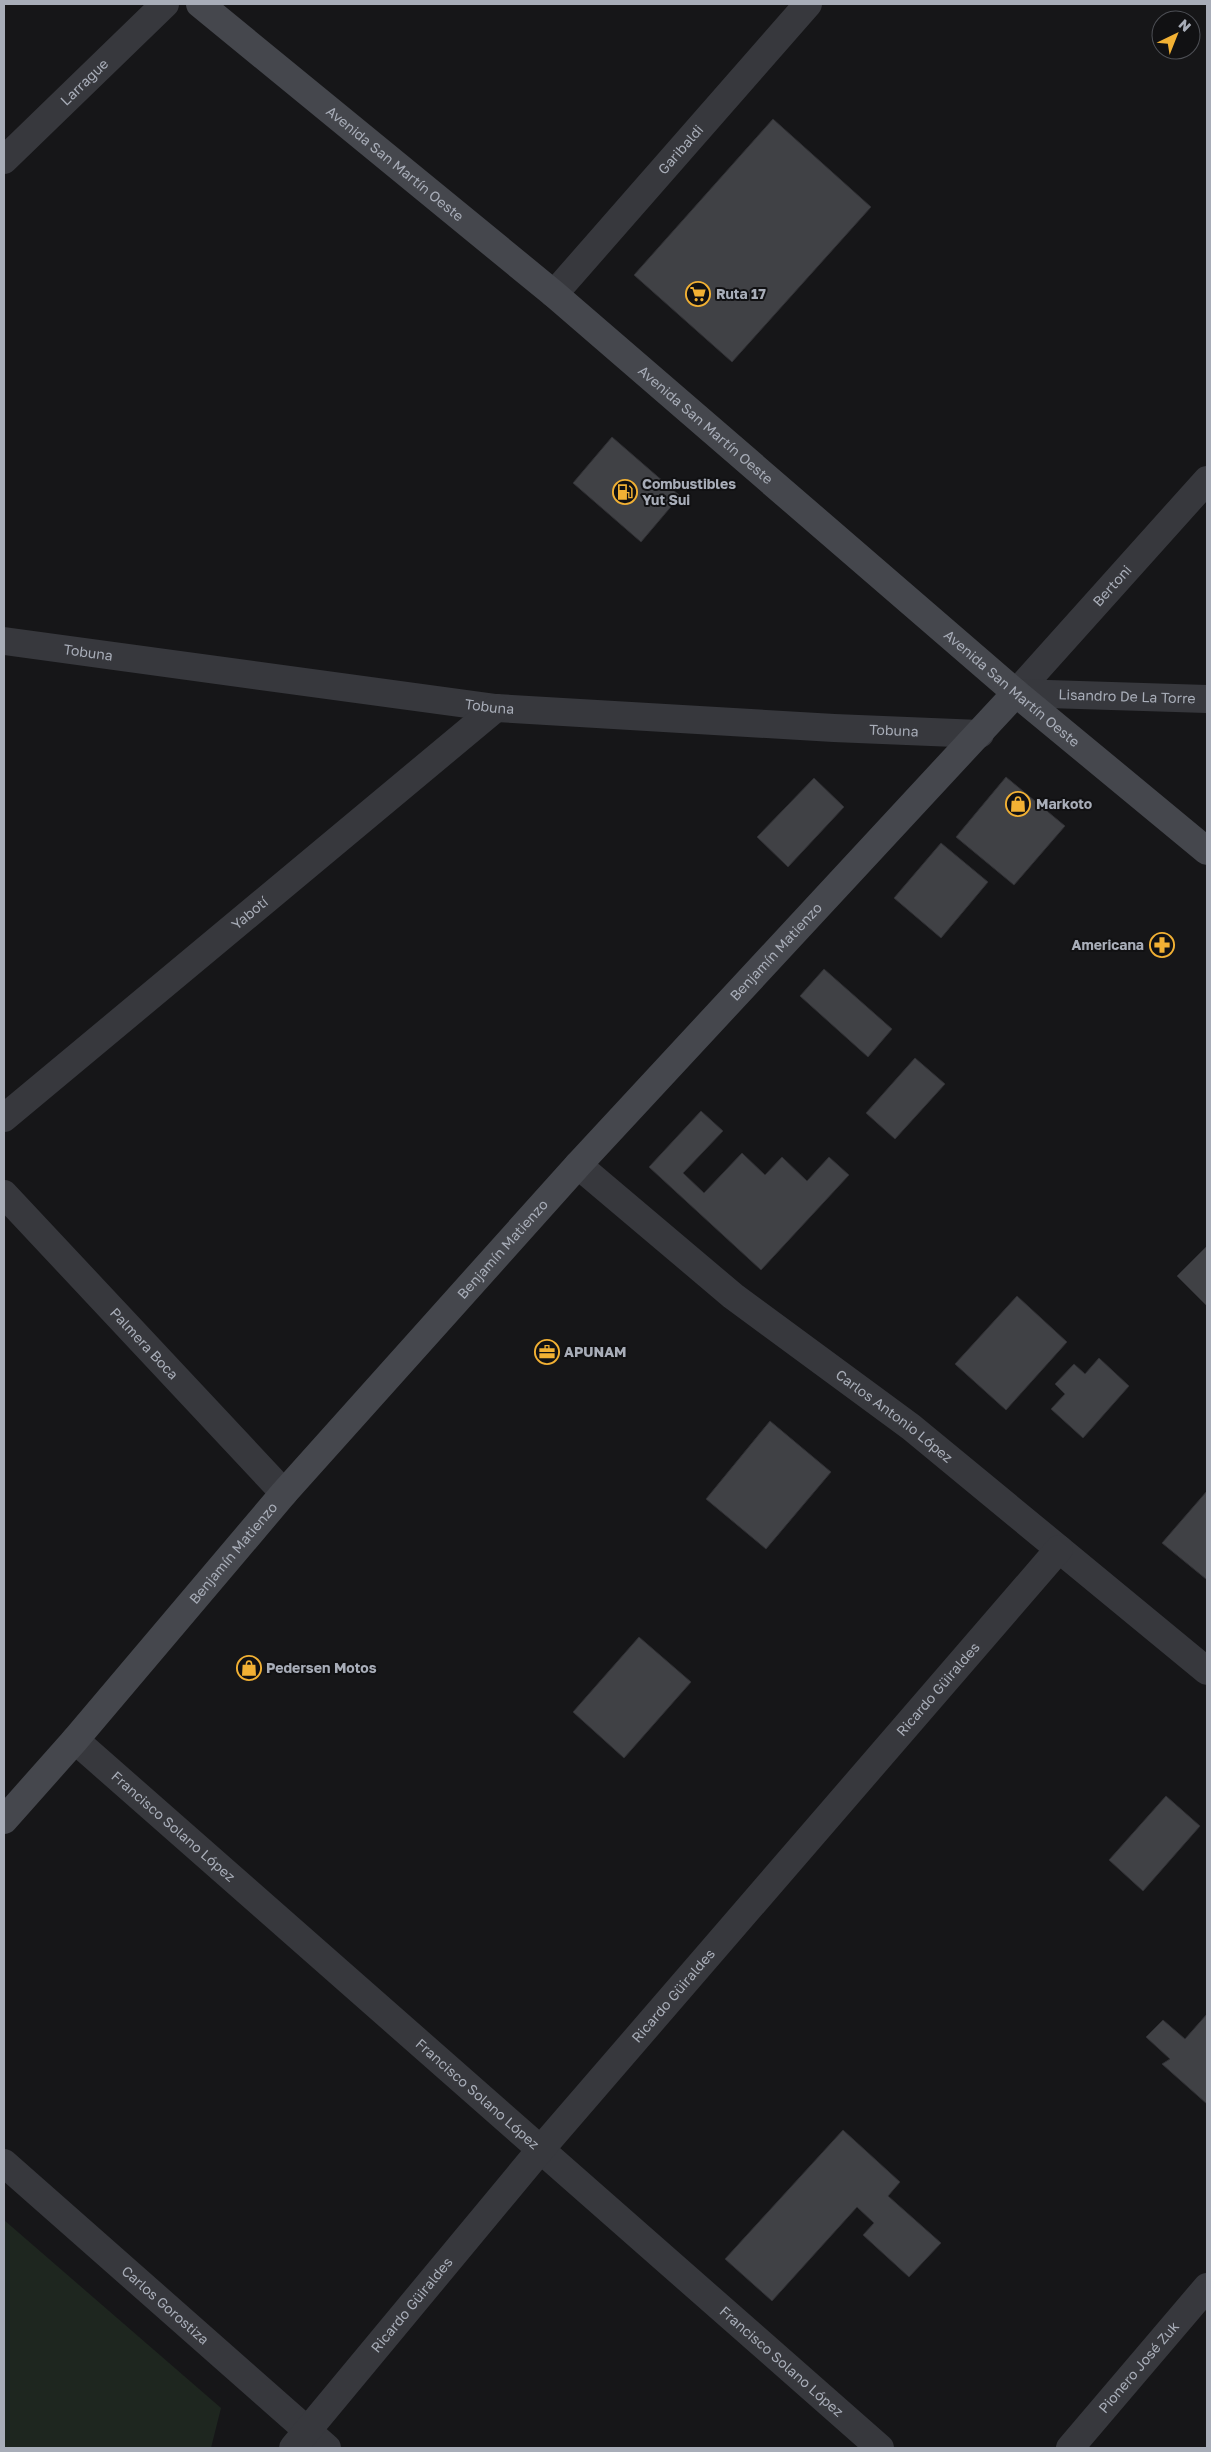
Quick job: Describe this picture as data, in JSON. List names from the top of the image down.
{
  "streets": {
    "main road": ["Avenida San Martín Oeste", "Benjamín Matienzo"],
    "street": [
      "Larrague",
      "Garibaldi",
      "Bertoni",
      "Tobuna",
      "Lisandro De La Torre",
      "Yabotí",
      "Palmera Boca",
      "Carlos Antonio López",
      "Ricardo Güiraldes",
      "Francisco Solano López",
      "Carlos Gorostiza",
      "Pionero José Zuk"
    ]
  },
  "crossings": [
    ["Garibaldi", "Avenida San Martín Oeste"],
    ["Avenida San Martín Oeste", "Bertoni"],
    ["Avenida San Martín Oeste", "Lisandro De La Torre"],
    ["Avenida San Martín Oeste", "Benjamín Matienzo"],
    ["Bertoni", "Lisandro De La Torre"],
    ["Bertoni", "Benjamín Matienzo"],
    ["Tobuna", "Yabotí"],
    ["Tobuna", "Benjamín Matienzo"],
    ["Lisandro De La Torre", "Benjamín Matienzo"],
    ["Benjamín Matienzo", "Palmera Boca"],
    ["Benjamín Matienzo", "Carlos Antonio López"],
    ["Benjamín Matienzo", "Francisco Solano López"],
    ["Carlos Antonio López", "Ricardo Güiraldes"],
    ["Ricardo Güiraldes", "Francisco Solano López"],
    ["Ricardo Güiraldes", "Carlos Gorostiza"]
  ],
  "places": {
    "supermarket": ["Ruta 17"],
    "fuel station": ["Combustibles Yut Sui"],
    "shop": ["Markoto", "Pedersen Motos"],
    "pharmacy": ["Americana"],
    "office": ["APUNAM"]
  },
  "north": "top right"
}
